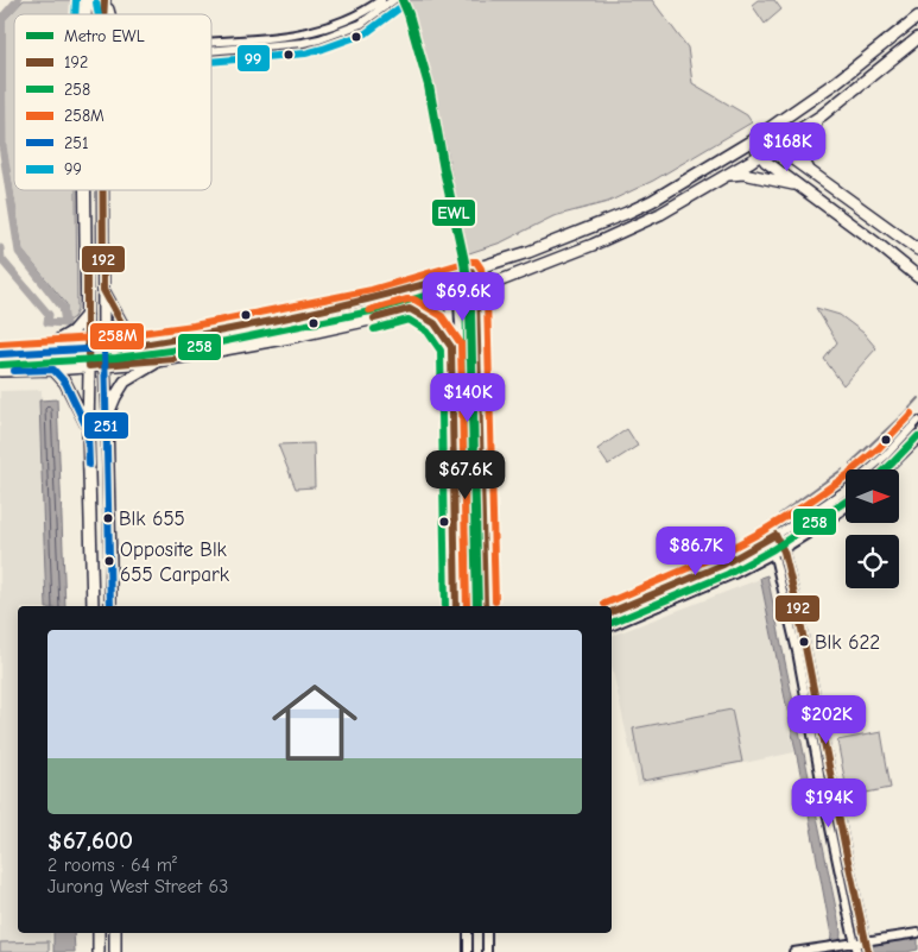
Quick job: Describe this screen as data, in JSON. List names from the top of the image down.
{
  "places": ["Blk 655", "Opposite Blk 655 Carpark", "Blk 622"],
  "lines": [
    "metro line EWL",
    "transit line 192",
    "transit line 99",
    "transit line 258M",
    "transit line 258",
    "transit line 251"
  ],
  "legend": [
    "Metro EWL",
    "192",
    "258",
    "258M",
    "251",
    "99"
  ],
  "north": "right",
  "page": {
    "price": [
      "$168K",
      "$69.6K",
      "$140K",
      "$67.6K",
      "$86.7K",
      "$202K",
      "$194K"
    ],
    "list": [
      {
        "name": "$67,600",
        "note": "2 rooms · 64 m² · Jurong West Street 63"
      }
    ]
  }
}
